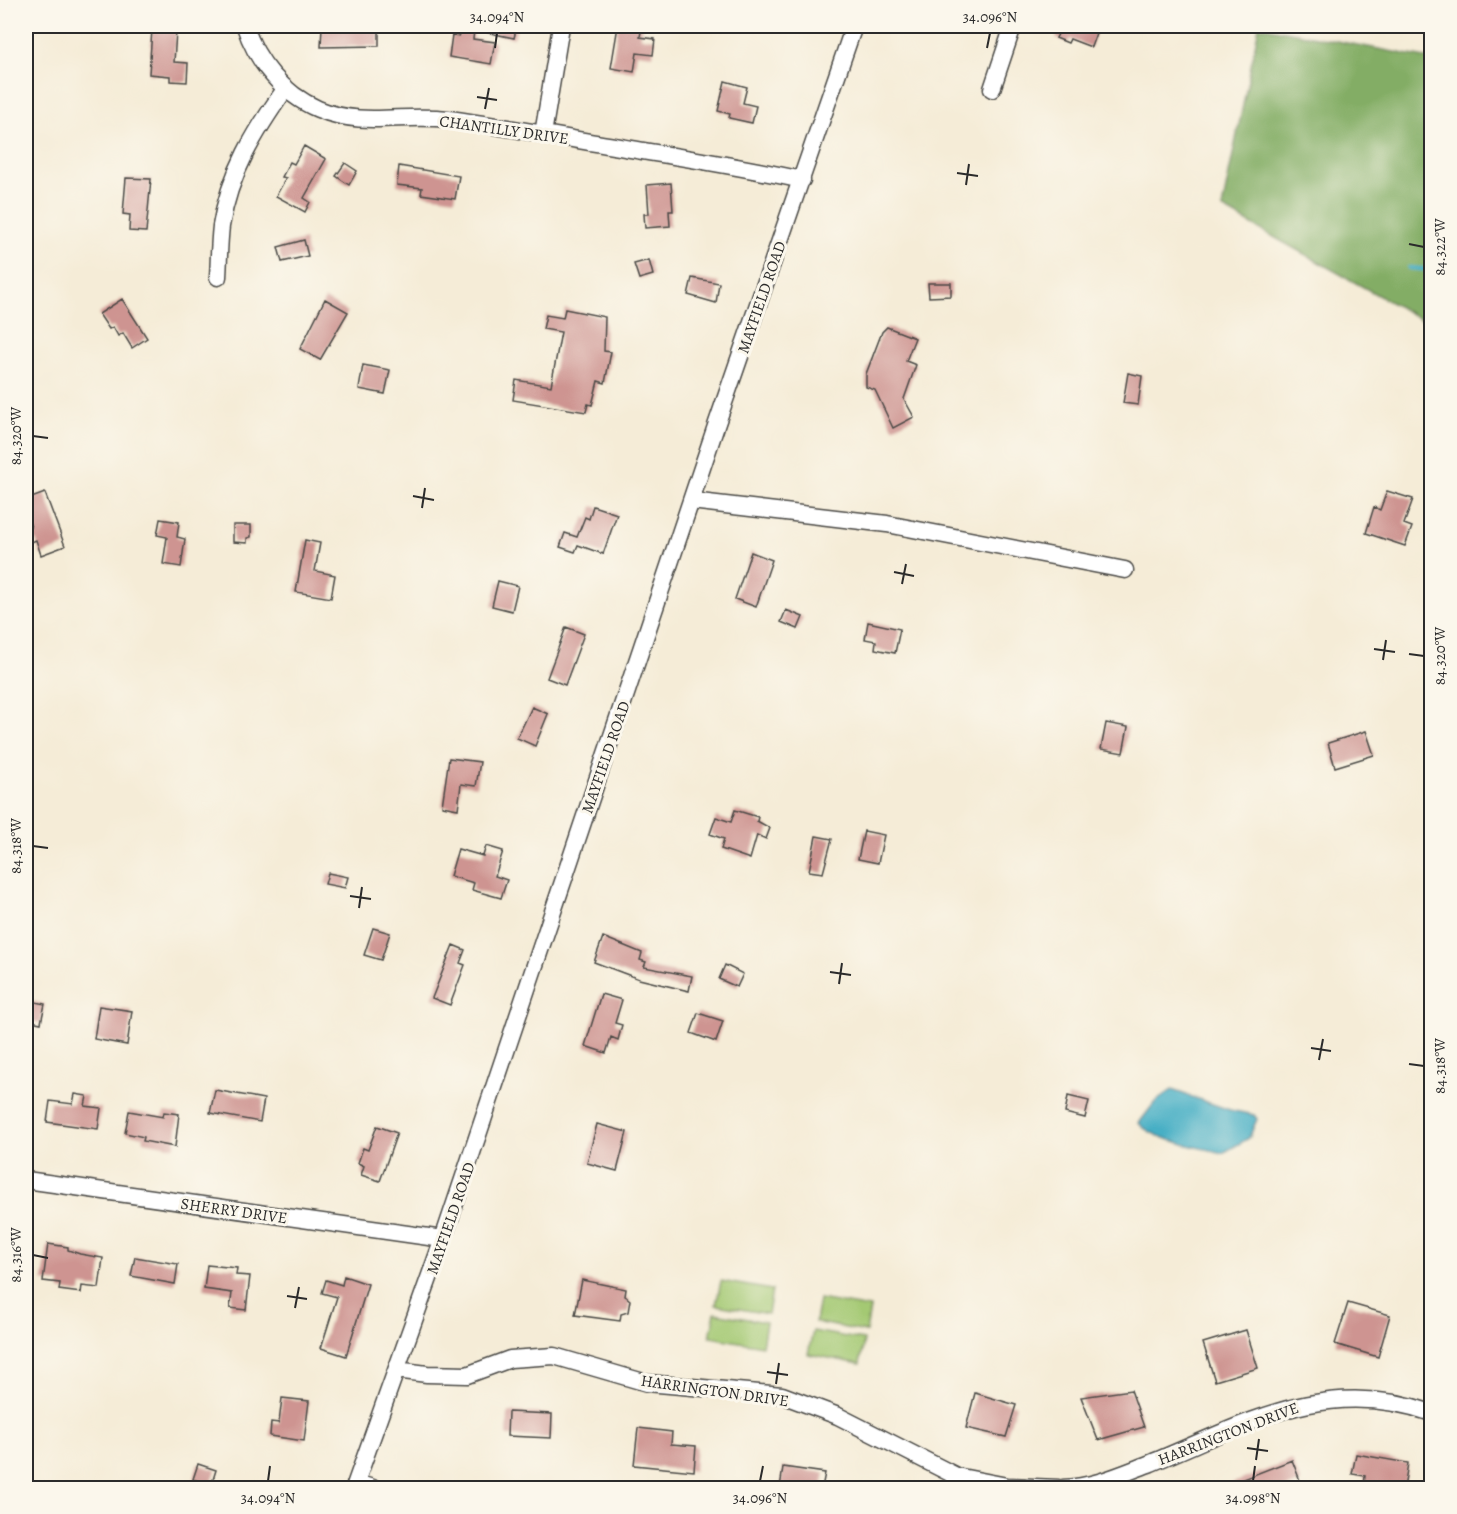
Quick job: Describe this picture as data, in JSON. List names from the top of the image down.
{
  "streets": {
    "street": [
      "CHANTILLY DRIVE",
      "MAYFIELD ROAD",
      "SHERRY DRIVE",
      "HARRINGTON DRIVE"
    ]
  },
  "crossings": [
    ["CHANTILLY DRIVE", "MAYFIELD ROAD"],
    ["MAYFIELD ROAD", "SHERRY DRIVE"],
    ["MAYFIELD ROAD", "HARRINGTON DRIVE"]
  ],
  "coordinates": [
    "34.094°N",
    "34.096°N",
    "84.322°W",
    "84.320°W",
    "84.318°W",
    "84.316°W",
    "34.098°N"
  ]
}
